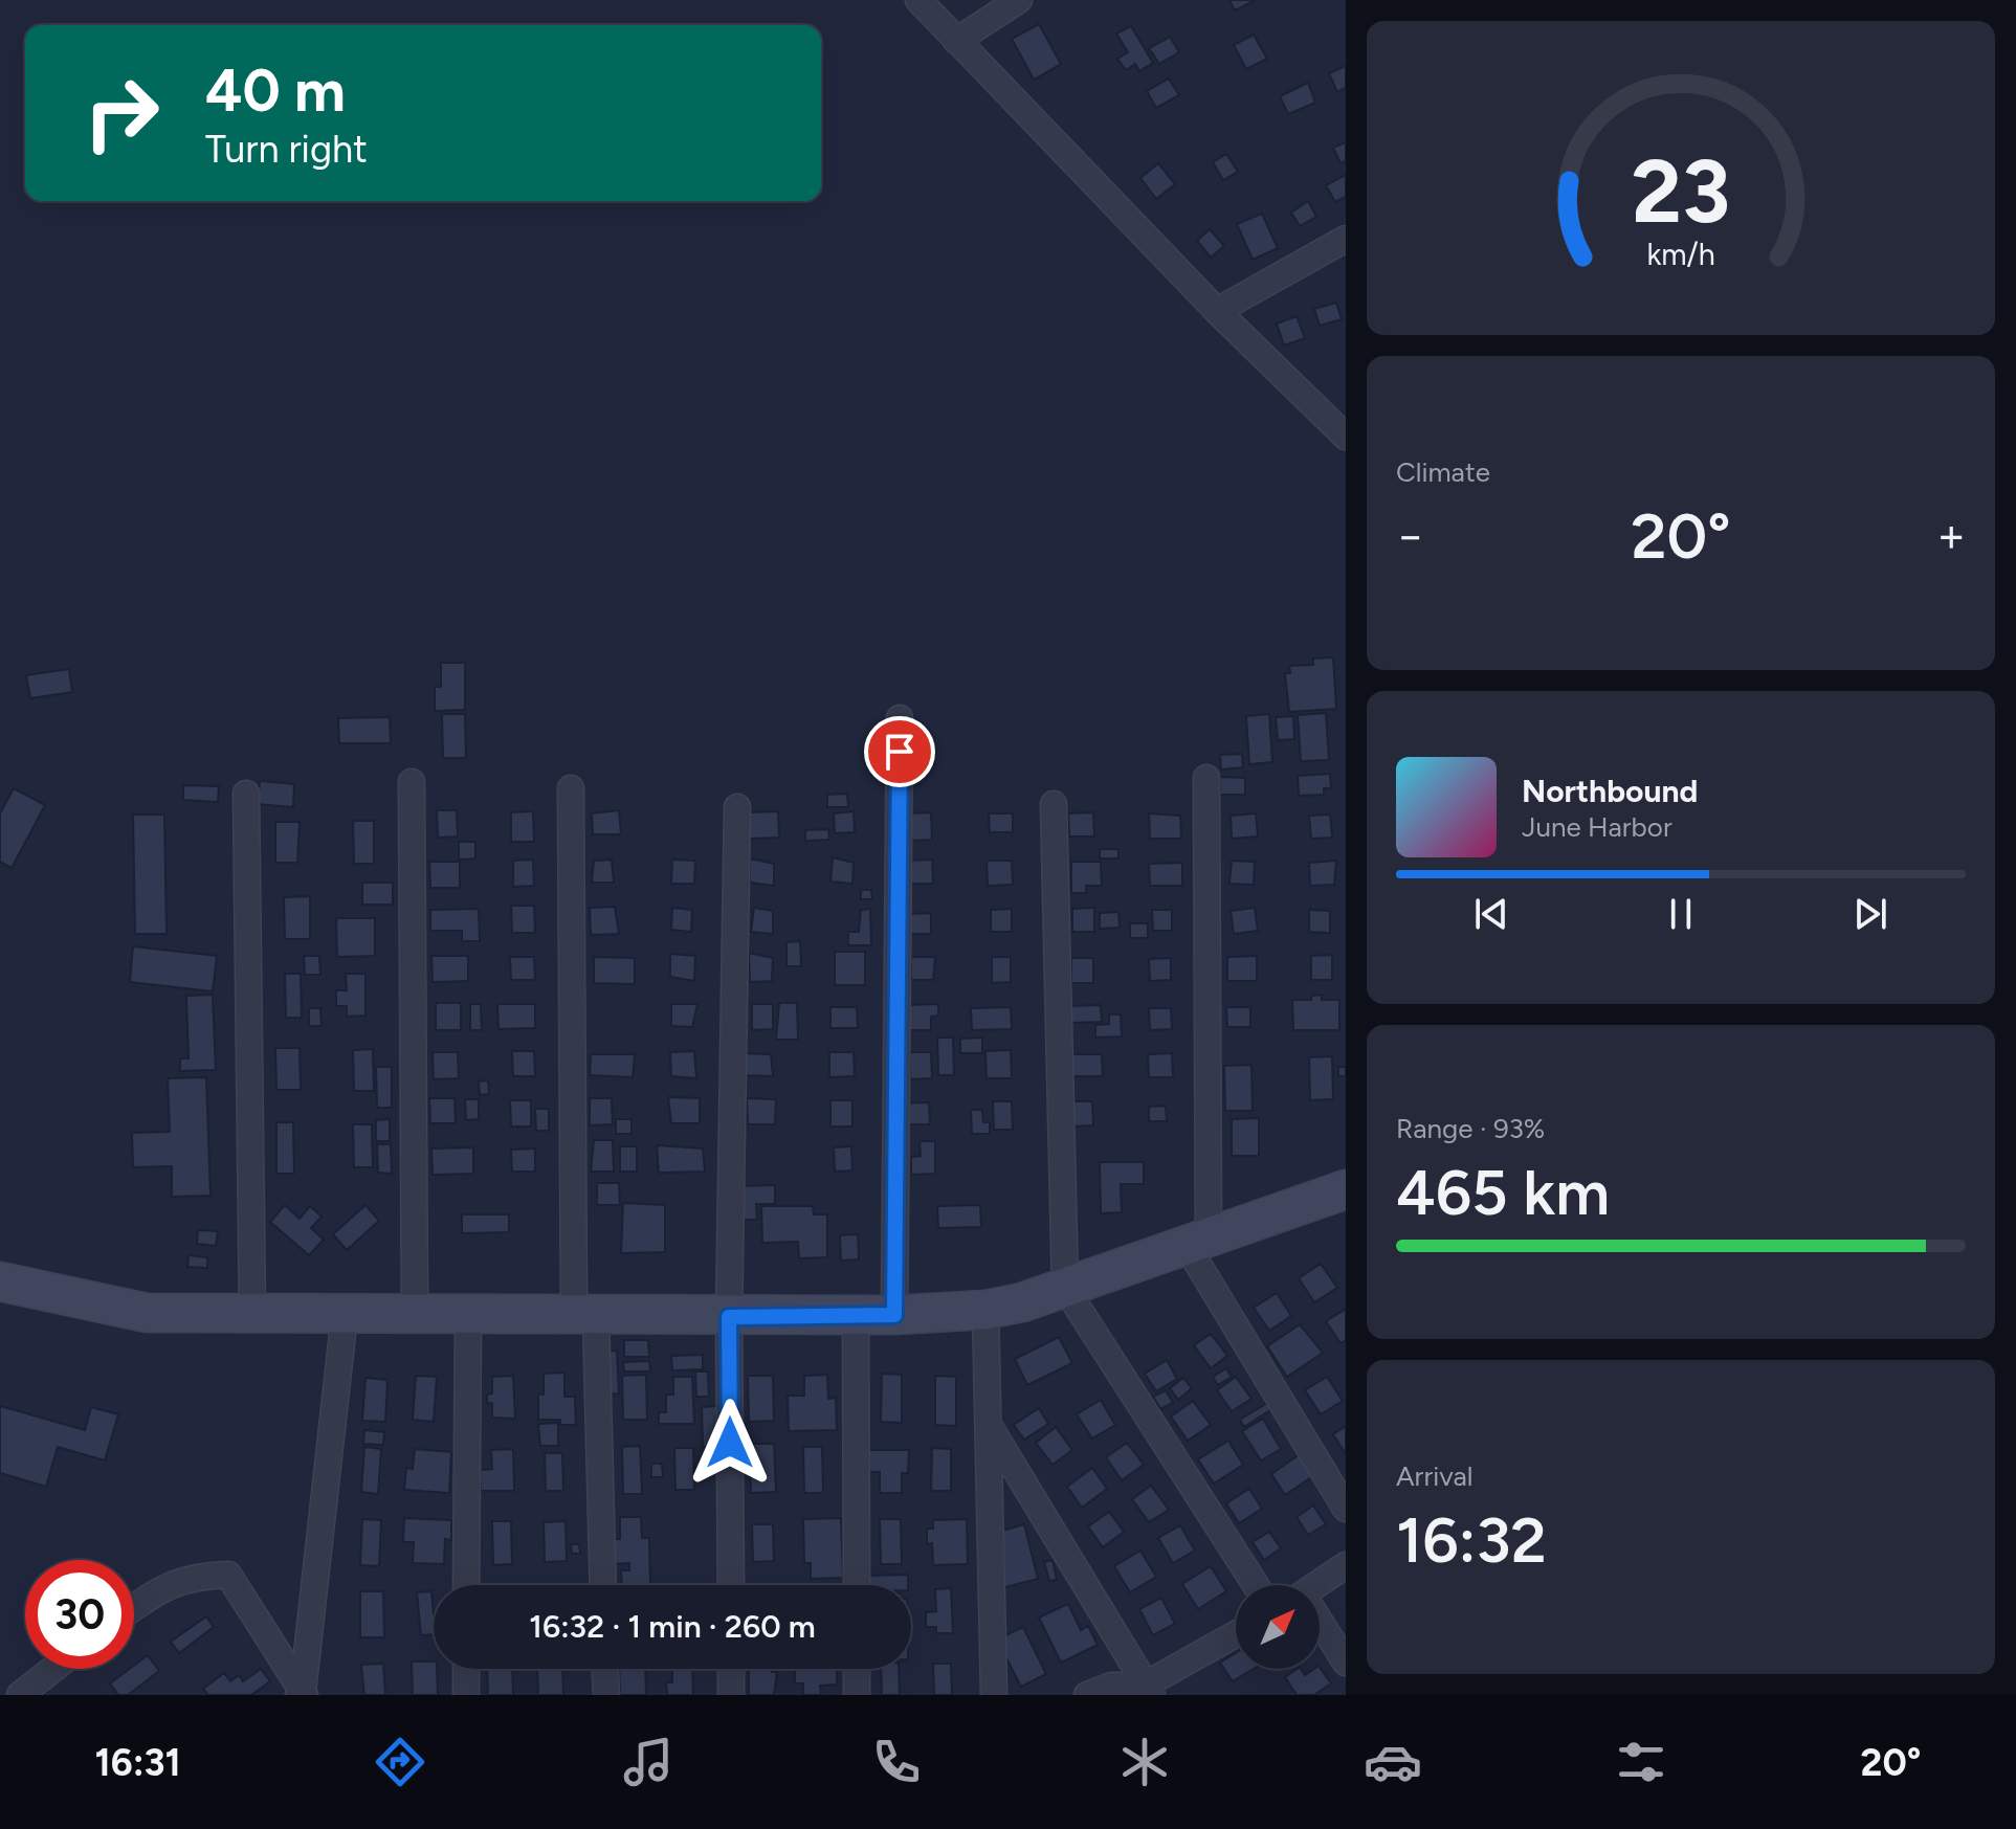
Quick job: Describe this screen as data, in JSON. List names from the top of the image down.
{
  "north": "top right",
  "page": {
    "turn": ["40 m", "Turn right"],
    "tile": [
      "Climate",
      ["Range · 93%", "465 km"],
      ["Arrival", "16:32"]
    ],
    "heat": ["−", "20°", "+"],
    "song": ["Northbound", "June Harbor"],
    "limit": "30",
    "trip": "16:32 · 1 min · 260 m",
    "tabs": ["16:31", "20°"],
    "gauge": ["23", "km/h"]
  }
}
